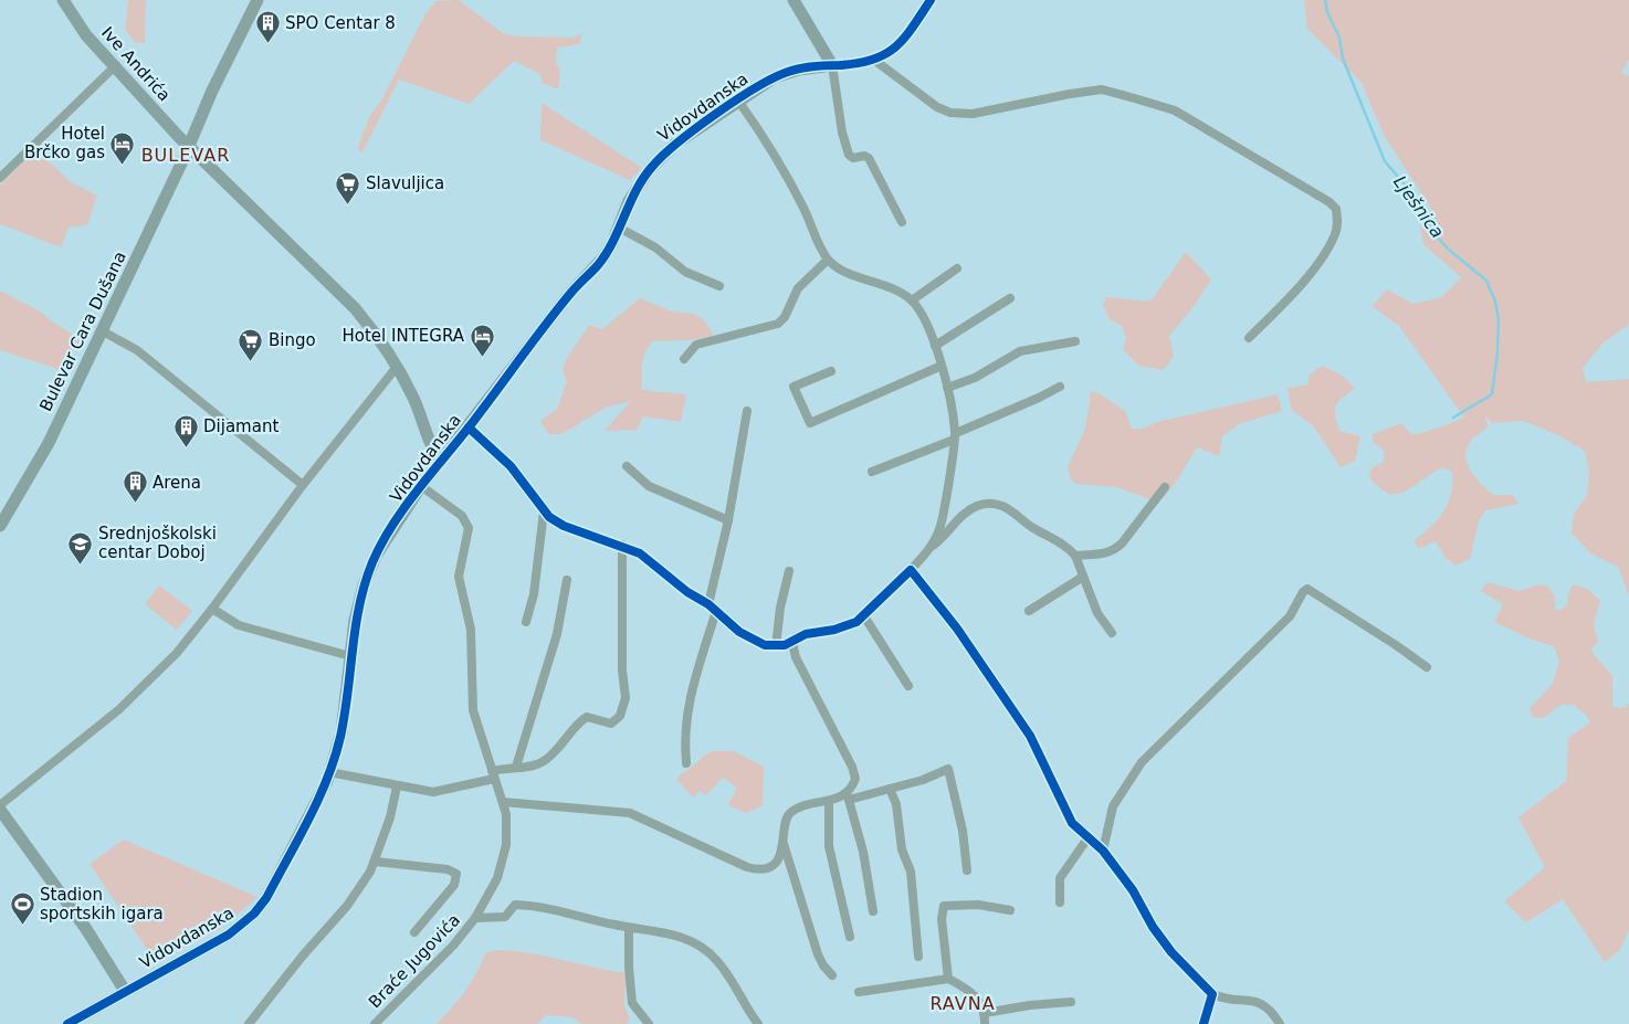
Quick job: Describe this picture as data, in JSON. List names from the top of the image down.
{
  "streets": {
    "street": [
      "Ive Andrića",
      "Vidovdanska",
      "Bulevar Cara Dušana",
      "Braće Jugovića"
    ]
  },
  "crossings": [
    ["Ive Andrića", "Vidovdanska"],
    ["Ive Andrića", "Bulevar Cara Dušana"],
    ["Vidovdanska", "Braće Jugovića"]
  ],
  "districts": ["BULEVAR", "RAVNA"],
  "water": ["Lješnica"],
  "places": {
    "building": ["SPO Centar 8", "Dijamant", "Arena"],
    "hotel": ["Hotel Brčko gas", "Hotel INTEGRA"],
    "supermarket": ["Slavuljica", "Bingo"],
    "school or university": ["Srednjoškolski centar Doboj"],
    "sports": ["Stadion sportskih igara"]
  }
}
